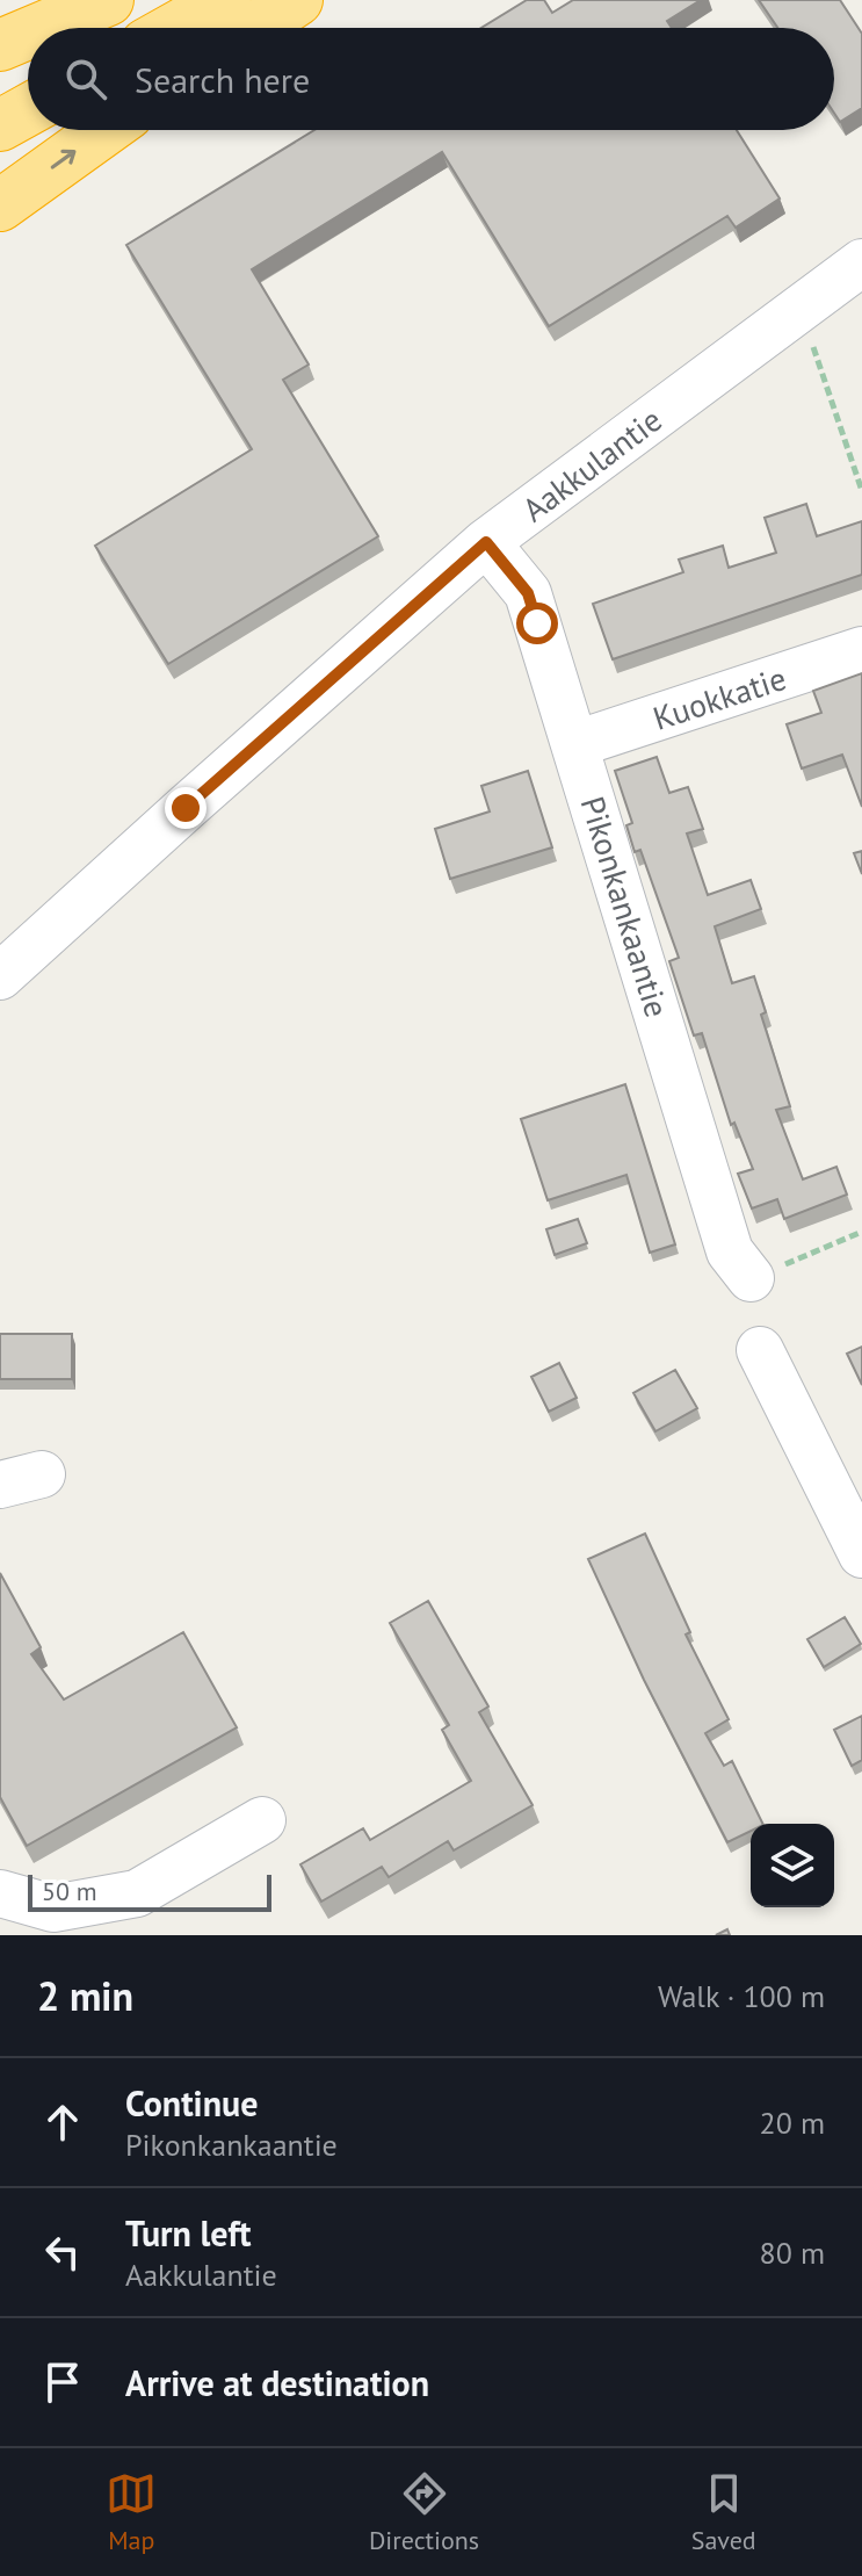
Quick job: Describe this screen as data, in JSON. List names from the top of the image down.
{
  "streets": {
    "street": ["Aakkulantie", "Kuokkatie", "Pikonkankaantie"]
  },
  "crossings": [
    ["Aakkulantie", "Pikonkankaantie"],
    ["Kuokkatie", "Pikonkankaantie"]
  ],
  "scale_bar": "50 m",
  "page": {
    "search": "Search here",
    "scale": "50 m",
    "heading": ["2 min", "Walk · 100 m"],
    "list": [
      ["Continue", "Pikonkankaantie", "20 m"],
      ["Turn left", "Aakkulantie", "80 m"],
      "Arrive at destination"
    ],
    "nav": ["Map", "Directions", "Saved"]
  }
}
